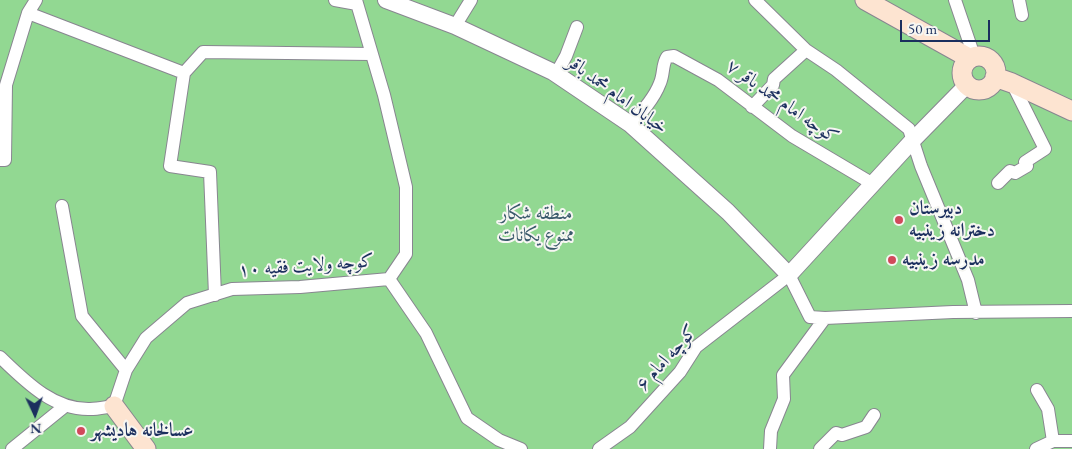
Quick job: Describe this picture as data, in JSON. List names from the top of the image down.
{
  "streets": {
    "street": [
      "خیابان امام محمد باقر",
      "کوچه امام محمد باقر ۷",
      "کوچه ولایت فقیه ۱۰",
      "کوچه امام ۶"
    ]
  },
  "crossings": [
    ["خیابان امام محمد باقر", "کوچه امام محمد باقر ۷"],
    ["خیابان امام محمد باقر", "کوچه امام ۶"]
  ],
  "parks": ["منطقه شکار ممنوع یکانات"],
  "places": ["دبیرستان دخترانه زینبیه", "مدرسه زینبیه", "عسالخانه هادیشهر"],
  "scale_bar": "50 m",
  "north": "bottom"
}
